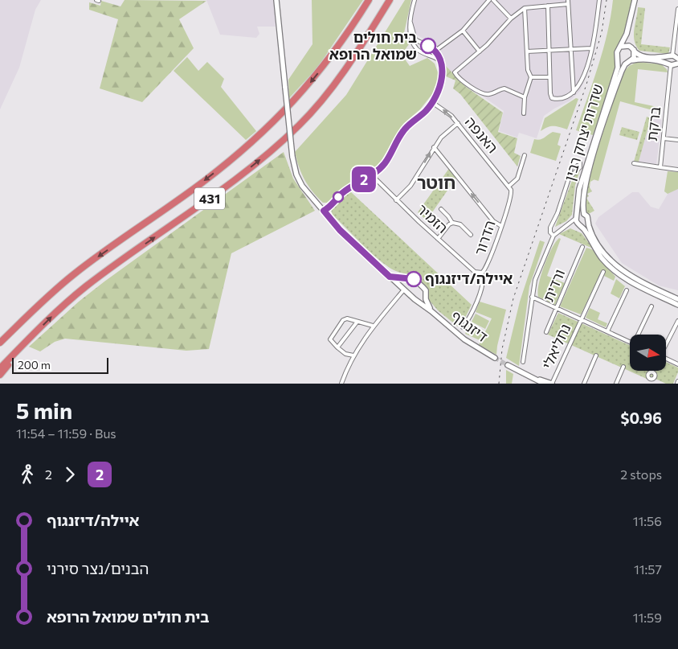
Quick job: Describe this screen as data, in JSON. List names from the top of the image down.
{
  "streets": {
    "highway": ["431"],
    "main road": ["שדרות יצחק רבין", "דיזנגוף"],
    "street": [
      "ברקת",
      "האנפה",
      "הזמיר",
      "הדרור",
      "ורדית",
      "נחליאלי"
    ]
  },
  "crossings": [
    ["האנפה", "הדרור"],
    ["הזמיר", "הדרור"]
  ],
  "districts": ["חוטר"],
  "places": ["בית חולים שמואל הרופא", "איילה/דיזנגוף"],
  "lines": ["bus line 2"],
  "scale_bar": "200 m",
  "north": "right",
  "page": {
    "on_map": "2",
    "scale": "200 m",
    "heading": ["5 min", "11:54 – 11:59 · Bus", "$0.96"],
    "legs": ["2", "2", "2 stops"],
    "list": [
      {
        "name": "איילה/דיזנגוף",
        "value": "11:56"
      },
      {
        "name": "הבנים/נצר סירני",
        "value": "11:57"
      },
      {
        "name": "בית חולים שמואל הרופא",
        "value": "11:59"
      }
    ]
  }
}
